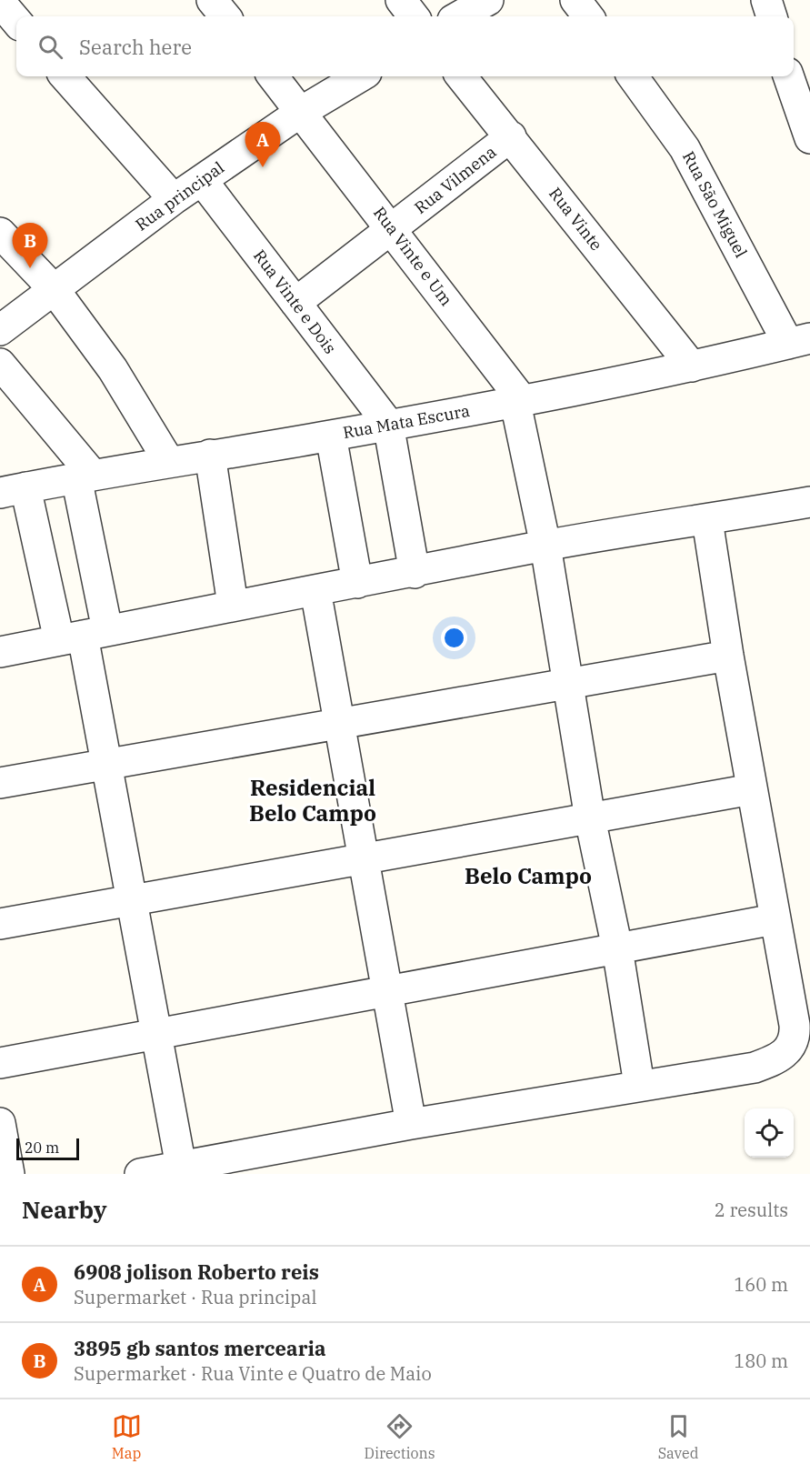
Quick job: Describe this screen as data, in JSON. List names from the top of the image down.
{
  "streets": {
    "street": [
      "Rua Vilmena",
      "Rua principal",
      "Rua São Miguel",
      "Rua Vinte",
      "Rua Vinte e Um",
      "Rua Vinte e Dois",
      "Rua Mata Escura"
    ]
  },
  "crossings": [
    ["Rua Vilmena", "Rua Vinte"],
    ["Rua Vilmena", "Rua Vinte e Um"],
    ["Rua Vilmena", "Rua Vinte e Dois"],
    ["Rua principal", "Rua Vinte e Um"],
    ["Rua principal", "Rua Vinte e Dois"],
    ["Rua São Miguel", "Rua Mata Escura"],
    ["Rua Vinte", "Rua Mata Escura"],
    ["Rua Vinte e Um", "Rua Mata Escura"],
    ["Rua Vinte e Dois", "Rua Mata Escura"]
  ],
  "districts": ["Residencial Belo Campo", "Belo Campo"],
  "scale_bar": "20 m",
  "page": {
    "search": "Search here",
    "pins": ["A", "B"],
    "scale": "20 m",
    "heading": ["Nearby", "2 results"],
    "list": [
      {
        "mark": "A",
        "name": "6908 jolison Roberto reis",
        "note": "Supermarket · Rua principal",
        "value": "160 m"
      },
      {
        "mark": "B",
        "name": "3895 gb santos mercearia",
        "note": "Supermarket · Rua Vinte e Quatro de Maio",
        "value": "180 m"
      }
    ],
    "nav": ["Map", "Directions", "Saved"]
  }
}
